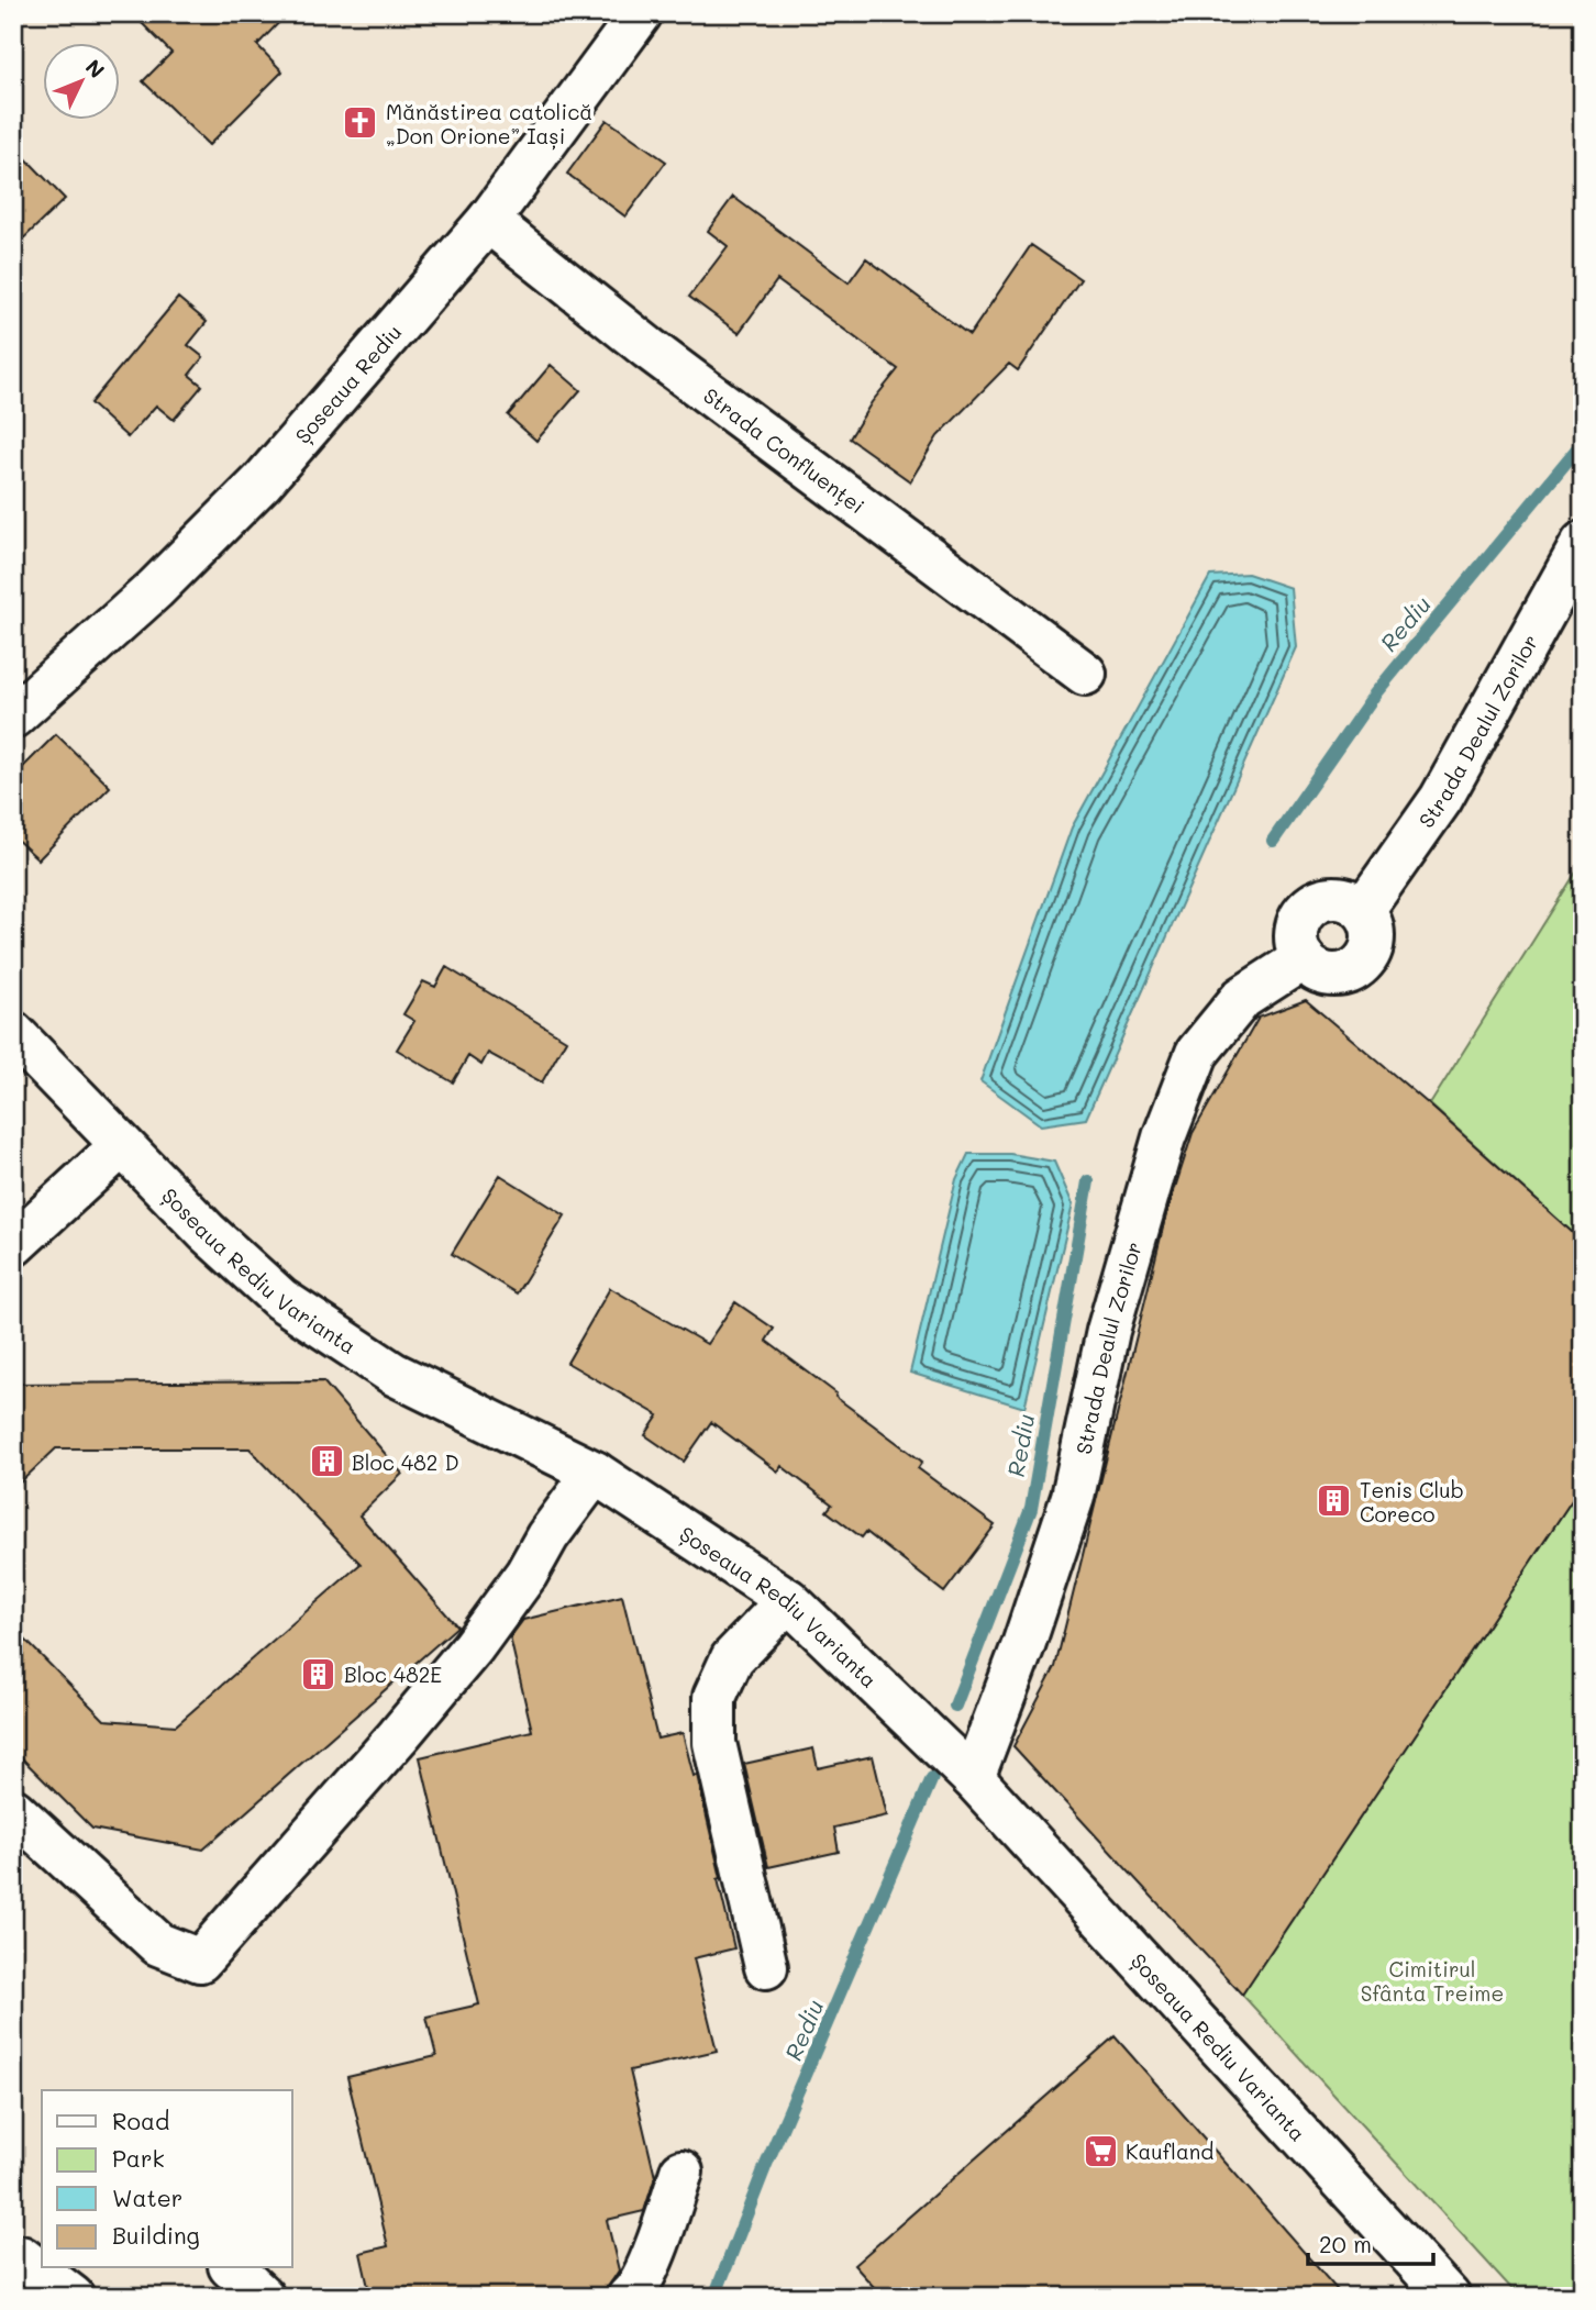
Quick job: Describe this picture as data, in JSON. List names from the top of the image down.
{
  "streets": {
    "street": [
      "Șoseaua Rediu",
      "Strada Confluenței",
      "Strada Dealul Zorilor",
      "Șoseaua Rediu Varianta"
    ]
  },
  "crossings": [
    ["Șoseaua Rediu", "Strada Confluenței"],
    ["Strada Dealul Zorilor", "Șoseaua Rediu Varianta"]
  ],
  "water": ["Rediu"],
  "parks": ["Cimitirul Sfânta Treime"],
  "places": {
    "church": ["Mănăstirea catolică „Don Orione” Iași"],
    "building": ["Bloc 482 D", "Tenis Club Coreco", "Bloc 482E"],
    "supermarket": ["Kaufland"]
  },
  "legend": [
    "Road",
    "Park",
    "Water",
    "Building"
  ],
  "scale_bar": "20 m",
  "north": "top right"
}
